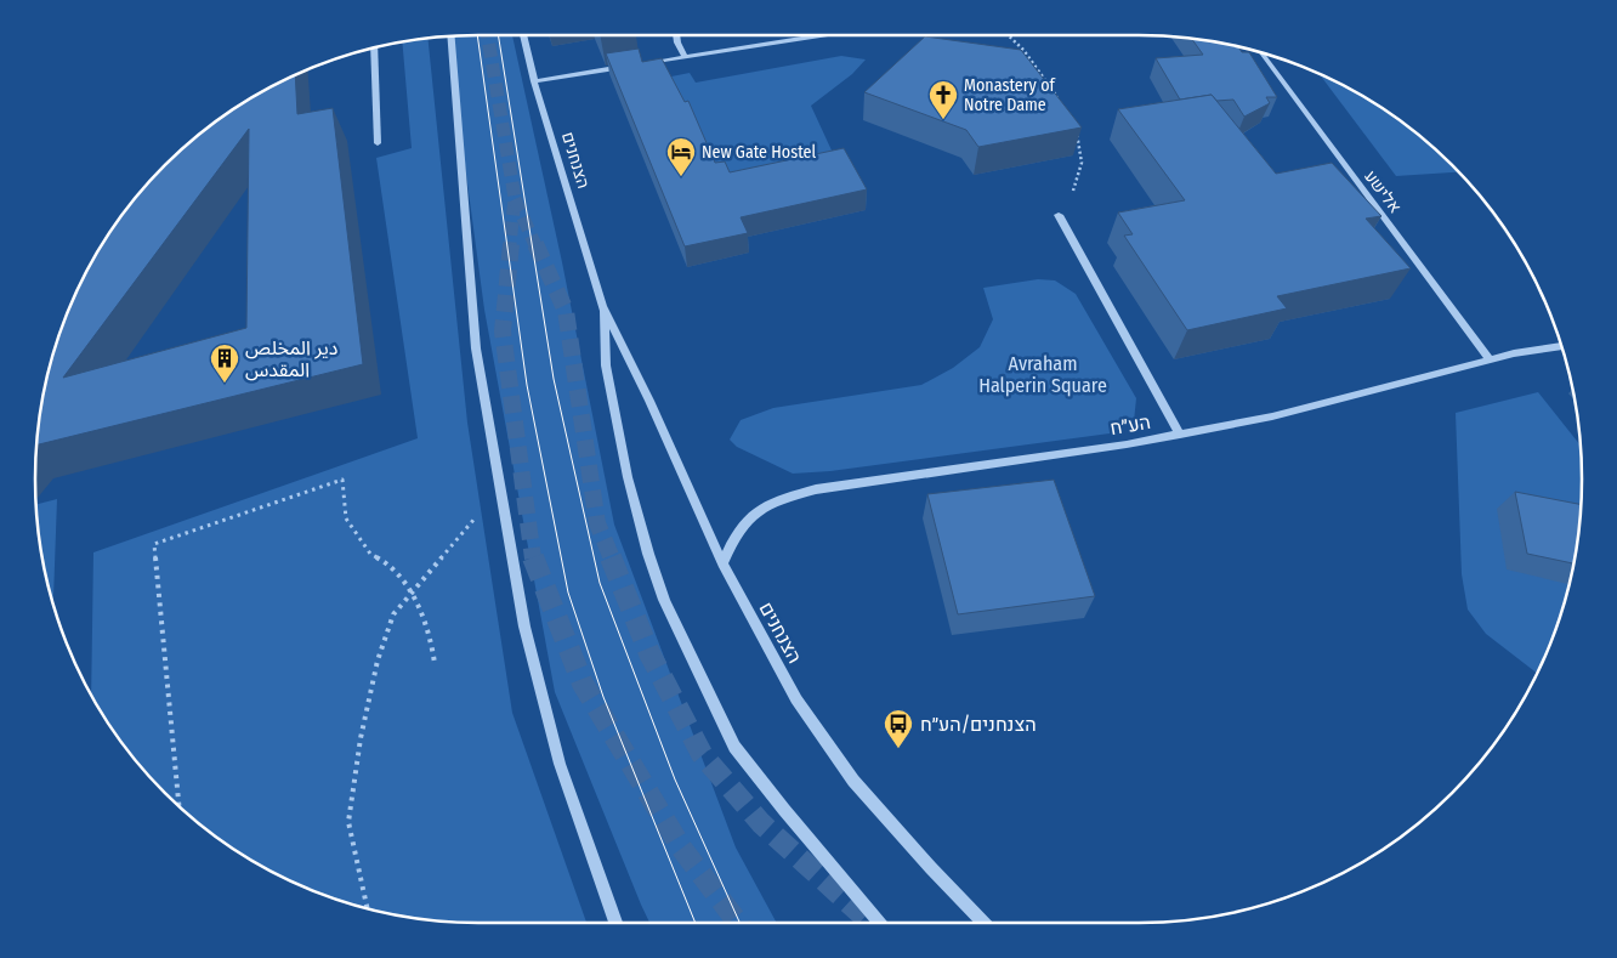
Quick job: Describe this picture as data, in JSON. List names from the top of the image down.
{
  "streets": {
    "street": ["הצנחנים", "אלישע", "הע״ח"]
  },
  "crossings": [
    ["הצנחנים", "הע״ח"],
    ["אלישע", "הע״ח"]
  ],
  "parks": ["Avraham Halperin Square"],
  "places": {
    "church": ["Monastery of Notre Dame"],
    "hotel": ["New Gate Hostel"],
    "building": ["دير المخلص المقدس"],
    "bus stop": ["הצנחנים/הע״ח"]
  }
}
